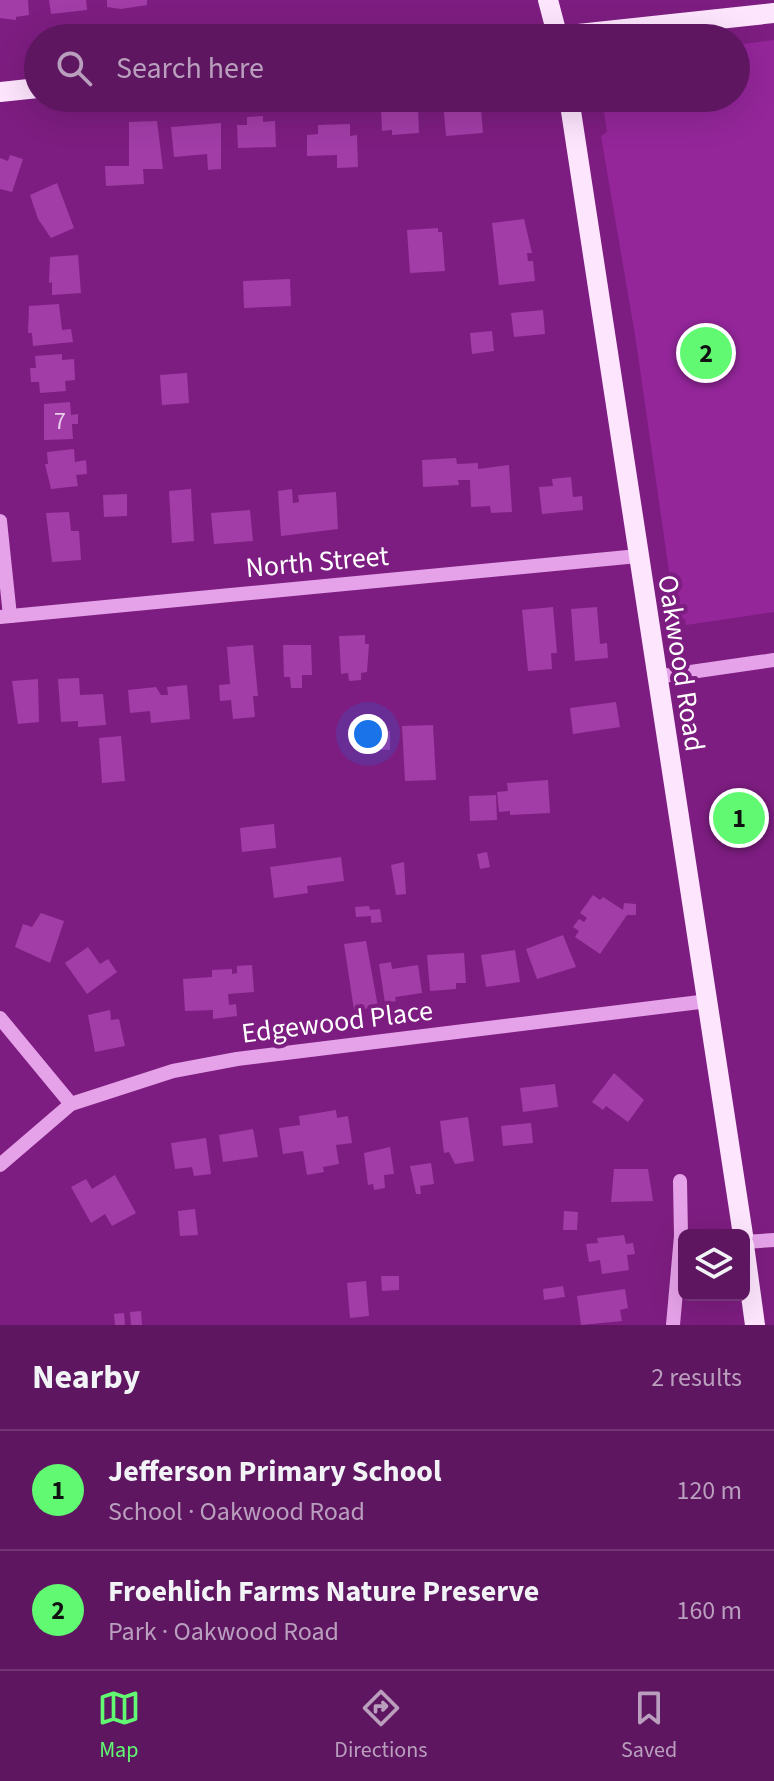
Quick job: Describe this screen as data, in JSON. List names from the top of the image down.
{
  "streets": {
    "main road": ["Oakwood Road"],
    "street": ["North Street", "Edgewood Place"]
  },
  "crossings": [
    ["North Street", "Oakwood Road"],
    ["Oakwood Road", "Edgewood Place"]
  ],
  "house_numbers": ["7"],
  "page": {
    "search": "Search here",
    "pins": ["2", "1"],
    "heading": ["Nearby", "2 results"],
    "list": [
      {
        "mark": "1",
        "name": "Jefferson Primary School",
        "note": "School · Oakwood Road",
        "value": "120 m"
      },
      {
        "mark": "2",
        "name": "Froehlich Farms Nature Preserve",
        "note": "Park · Oakwood Road",
        "value": "160 m"
      }
    ],
    "nav": ["Map", "Directions", "Saved"]
  }
}
